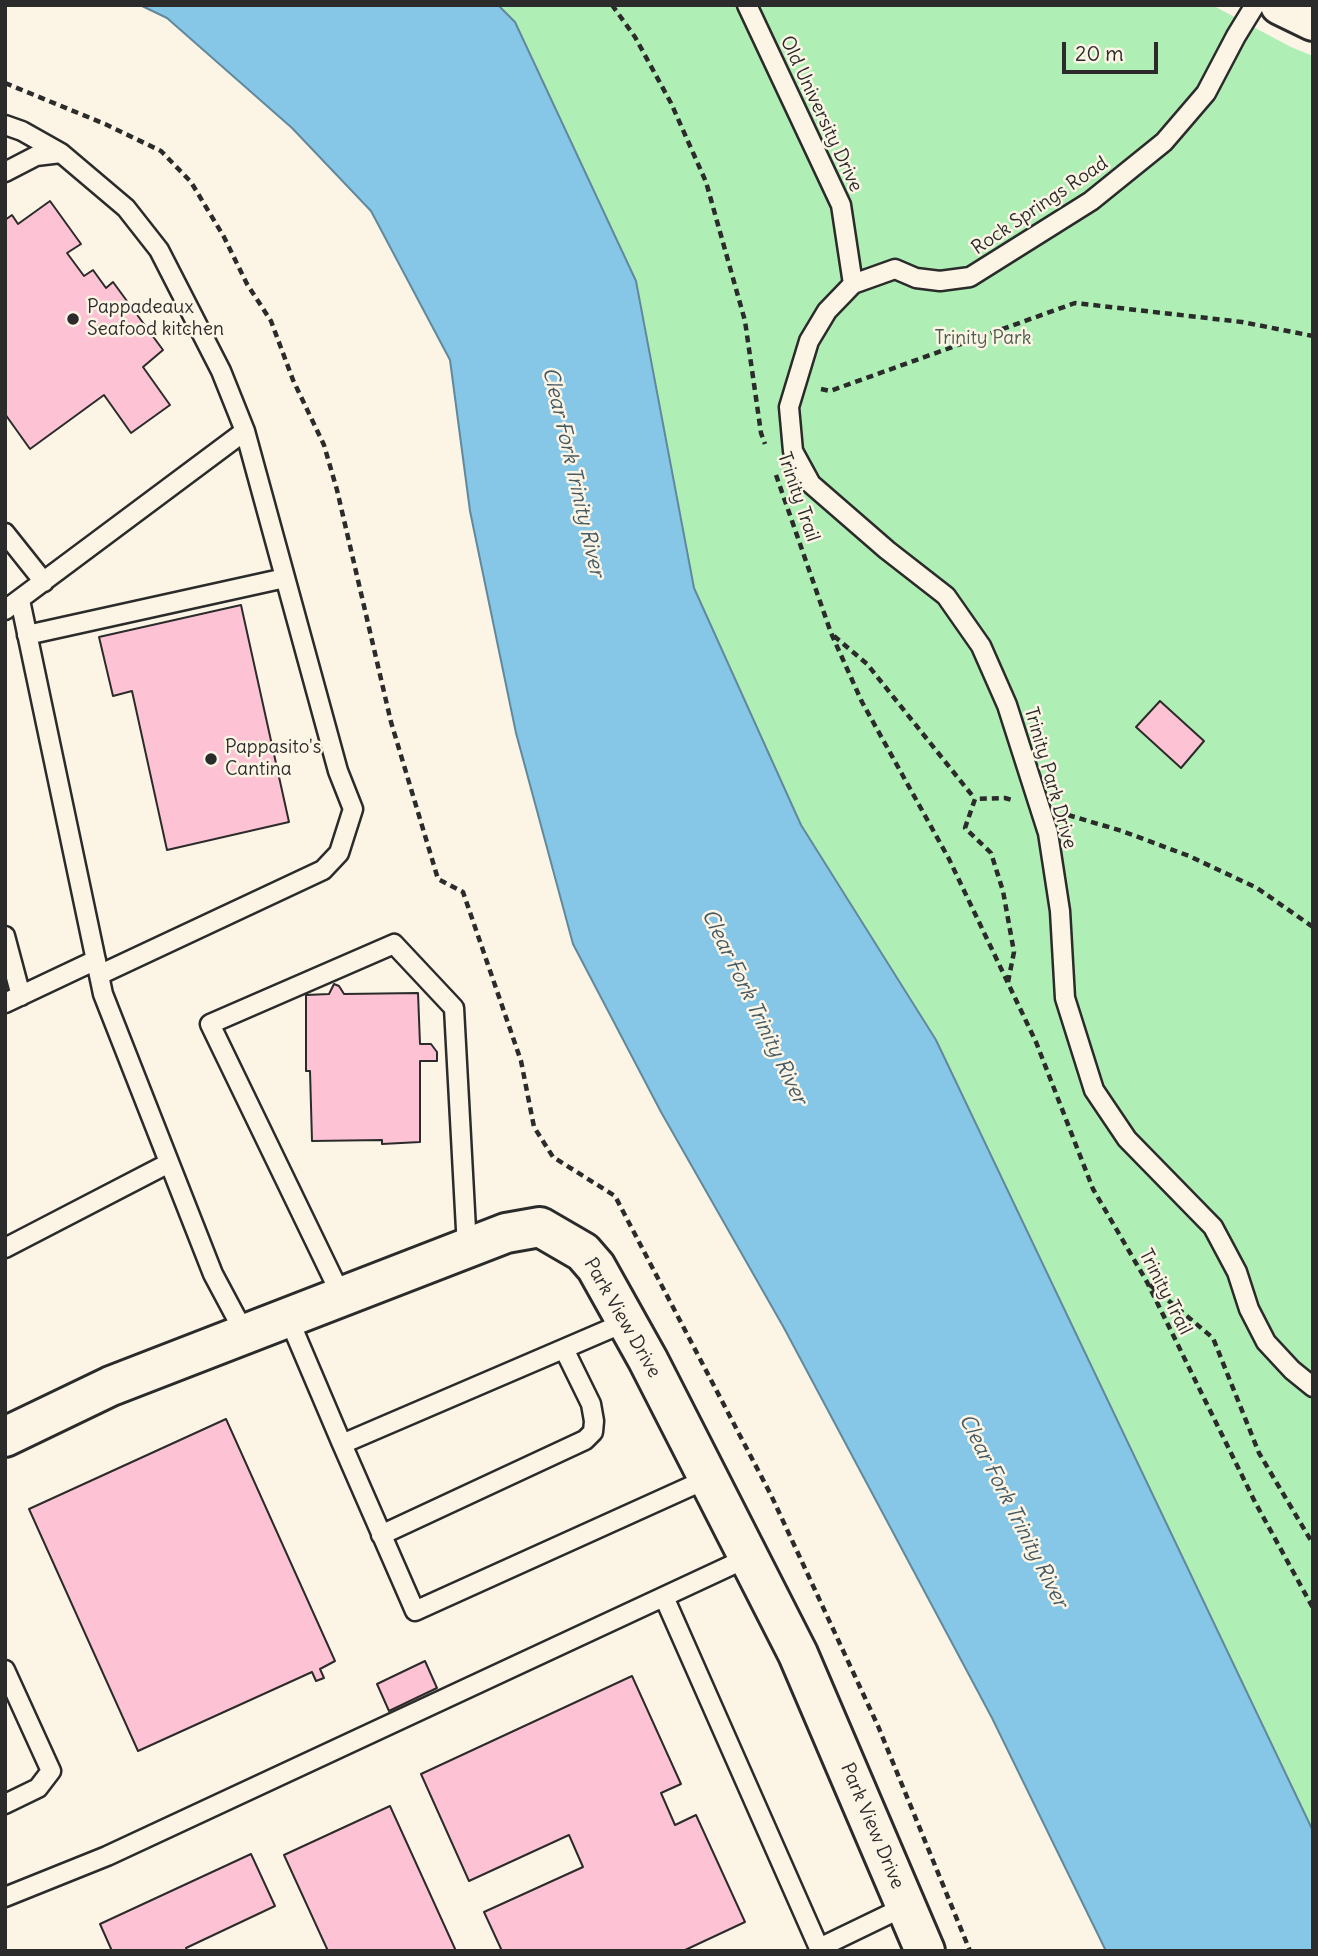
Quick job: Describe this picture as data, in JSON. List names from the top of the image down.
{
  "streets": {
    "street": ["Park View Drive"],
    "lane": ["Old University Drive", "Rock Springs Road", "Trinity Park Drive"],
    "path": ["Trinity Trail"]
  },
  "crossings": [
    ["Old University Drive", "Rock Springs Road"],
    ["Old University Drive", "Trinity Park Drive"],
    ["Rock Springs Road", "Trinity Park Drive"]
  ],
  "water": ["Clear Fork Trinity River"],
  "parks": ["Trinity Park"],
  "places": ["Pappadeaux Seafood kitchen", "Pappasito's Cantina"],
  "scale_bar": "20 m"
}
